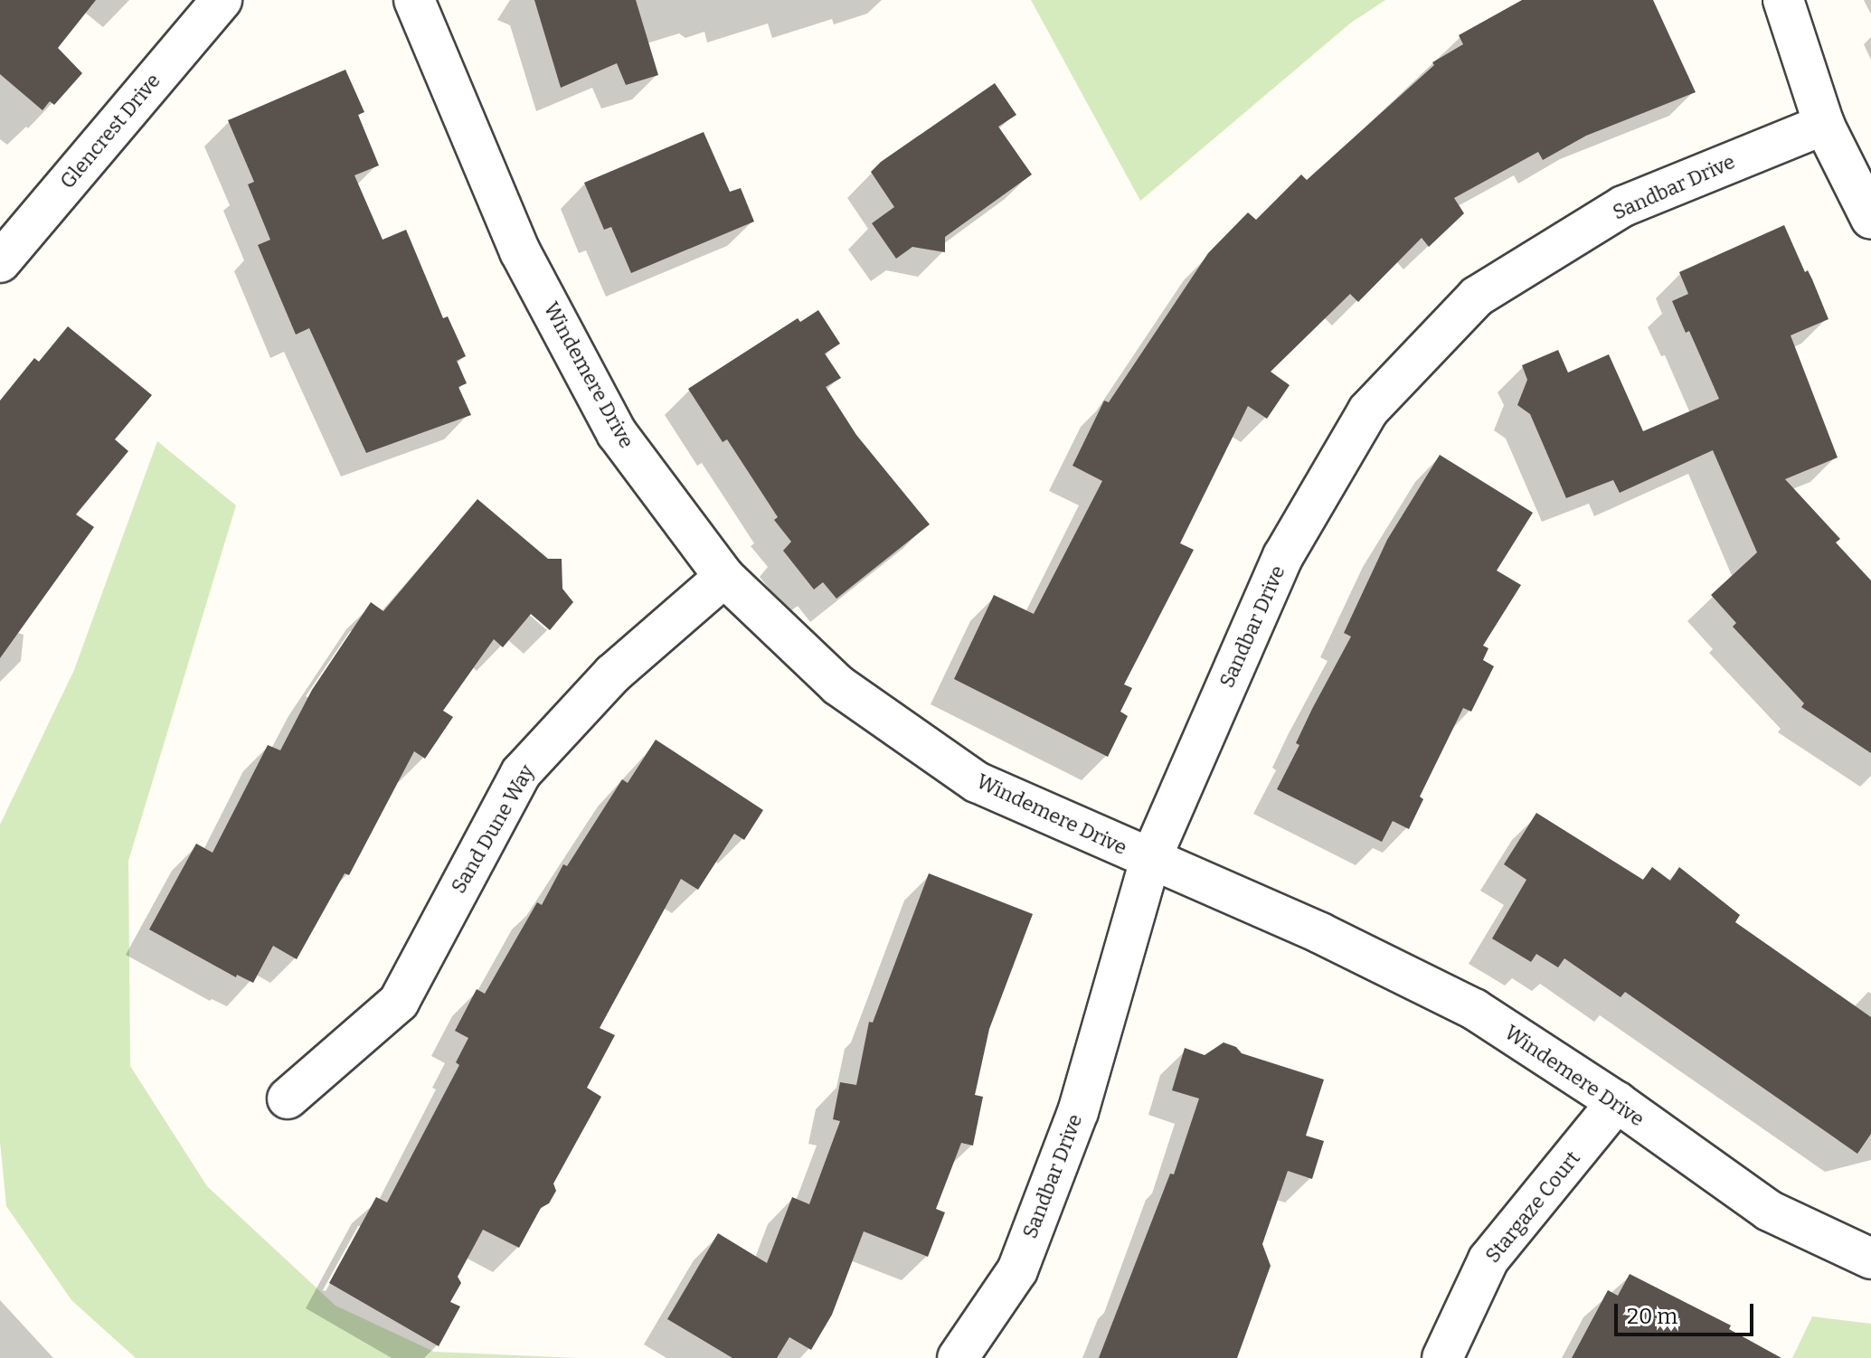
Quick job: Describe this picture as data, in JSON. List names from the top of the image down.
{
  "streets": {
    "street": [
      "Glencrest Drive",
      "Sandbar Drive",
      "Windemere Drive",
      "Sand Dune Way",
      "Stargaze Court"
    ]
  },
  "crossings": [
    ["Sandbar Drive", "Windemere Drive"],
    ["Windemere Drive", "Sand Dune Way"],
    ["Windemere Drive", "Stargaze Court"]
  ],
  "scale_bar": "20 m"
}
